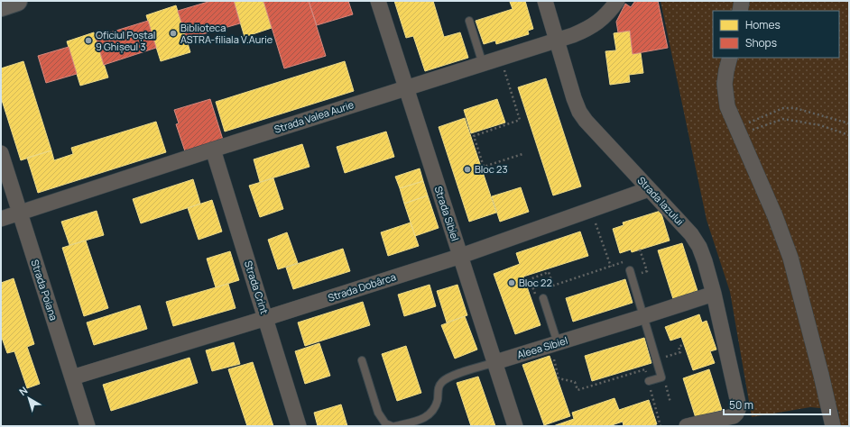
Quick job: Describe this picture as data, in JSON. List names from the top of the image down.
{
  "streets": {
    "street": [
      "Strada Valea Aurie",
      "Strada Iazului",
      "Strada Sibiel",
      "Strada Crint",
      "Strada Dobârca",
      "Strada Poiana",
      "Aleea Sibiel"
    ]
  },
  "crossings": [
    ["Strada Valea Aurie", "Strada Iazului"],
    ["Strada Valea Aurie", "Strada Sibiel"],
    ["Strada Valea Aurie", "Strada Crint"],
    ["Strada Valea Aurie", "Strada Poiana"],
    ["Strada Iazului", "Strada Dobârca"],
    ["Strada Iazului", "Aleea Sibiel"],
    ["Strada Sibiel", "Strada Dobârca"],
    ["Strada Sibiel", "Aleea Sibiel"],
    ["Strada Crint", "Strada Dobârca"],
    ["Strada Dobârca", "Strada Poiana"]
  ],
  "places": [
    "Biblioteca ASTRA-filiala V.Aurie",
    "Oficiul Poștal 9 Ghișeul 3",
    "Bloc 23",
    "Bloc 22"
  ],
  "legend": ["Homes", "Shops"],
  "scale_bar": "50 m",
  "north": "top left"
}
